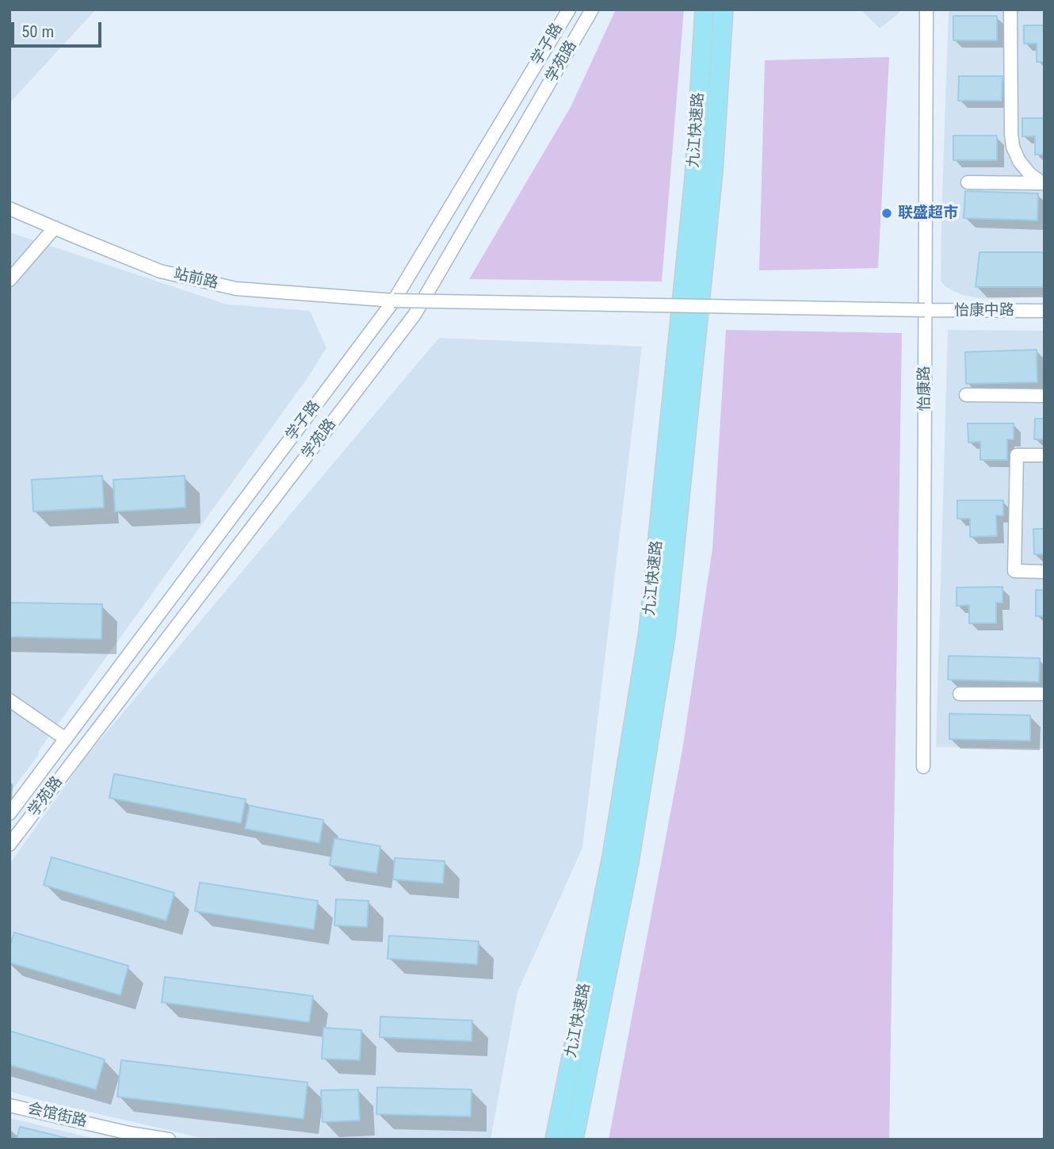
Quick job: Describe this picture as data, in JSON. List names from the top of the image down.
{
  "streets": {
    "highway": ["九江快速路"],
    "street": [
      "学子路",
      "学苑路",
      "站前路",
      "怡康中路",
      "怡康路",
      "会馆街路"
    ]
  },
  "crossings": [
    ["学子路", "站前路"],
    ["站前路", "怡康中路"],
    ["站前路", "怡康路"],
    ["怡康中路", "怡康路"]
  ],
  "places": ["联盛超市"],
  "scale_bar": "50 m"
}
